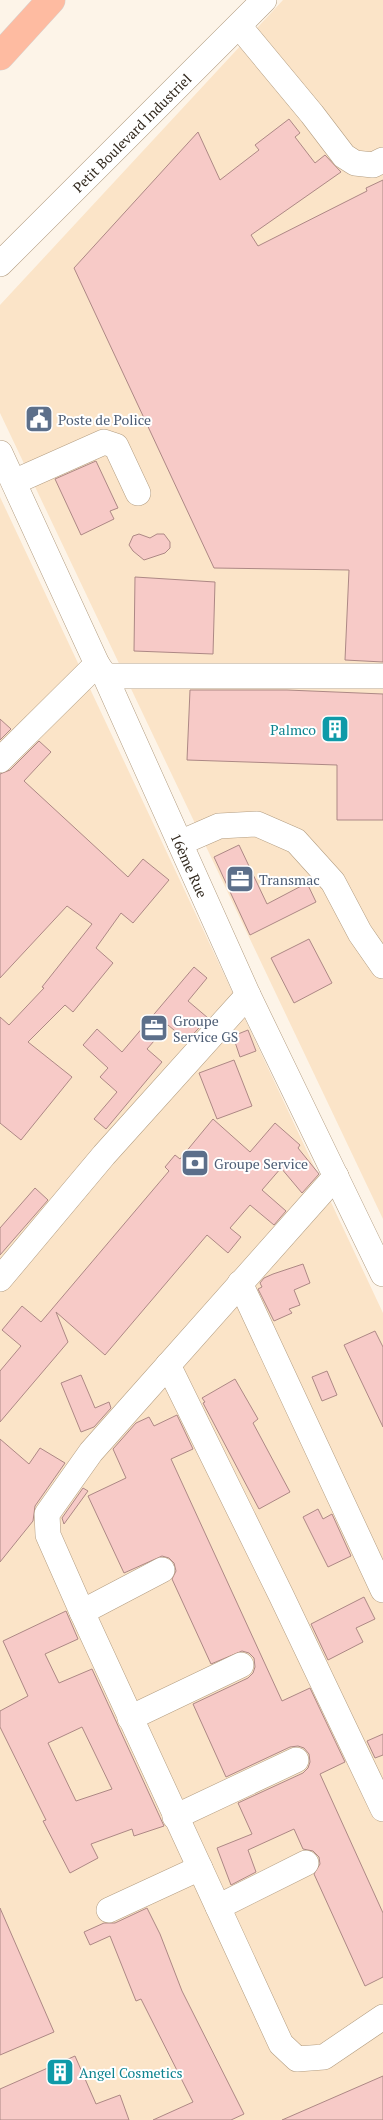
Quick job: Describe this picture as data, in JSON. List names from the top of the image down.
{
  "streets": {
    "street": ["Petit Boulevard Industriel", "16ème Rue"]
  },
  "places": {
    "public building": ["Poste de Police"],
    "building": ["Palmco", "Angel Cosmetics"],
    "office": ["Transmac", "Groupe Service GS"],
    "bank": ["Groupe Service"]
  }
}
